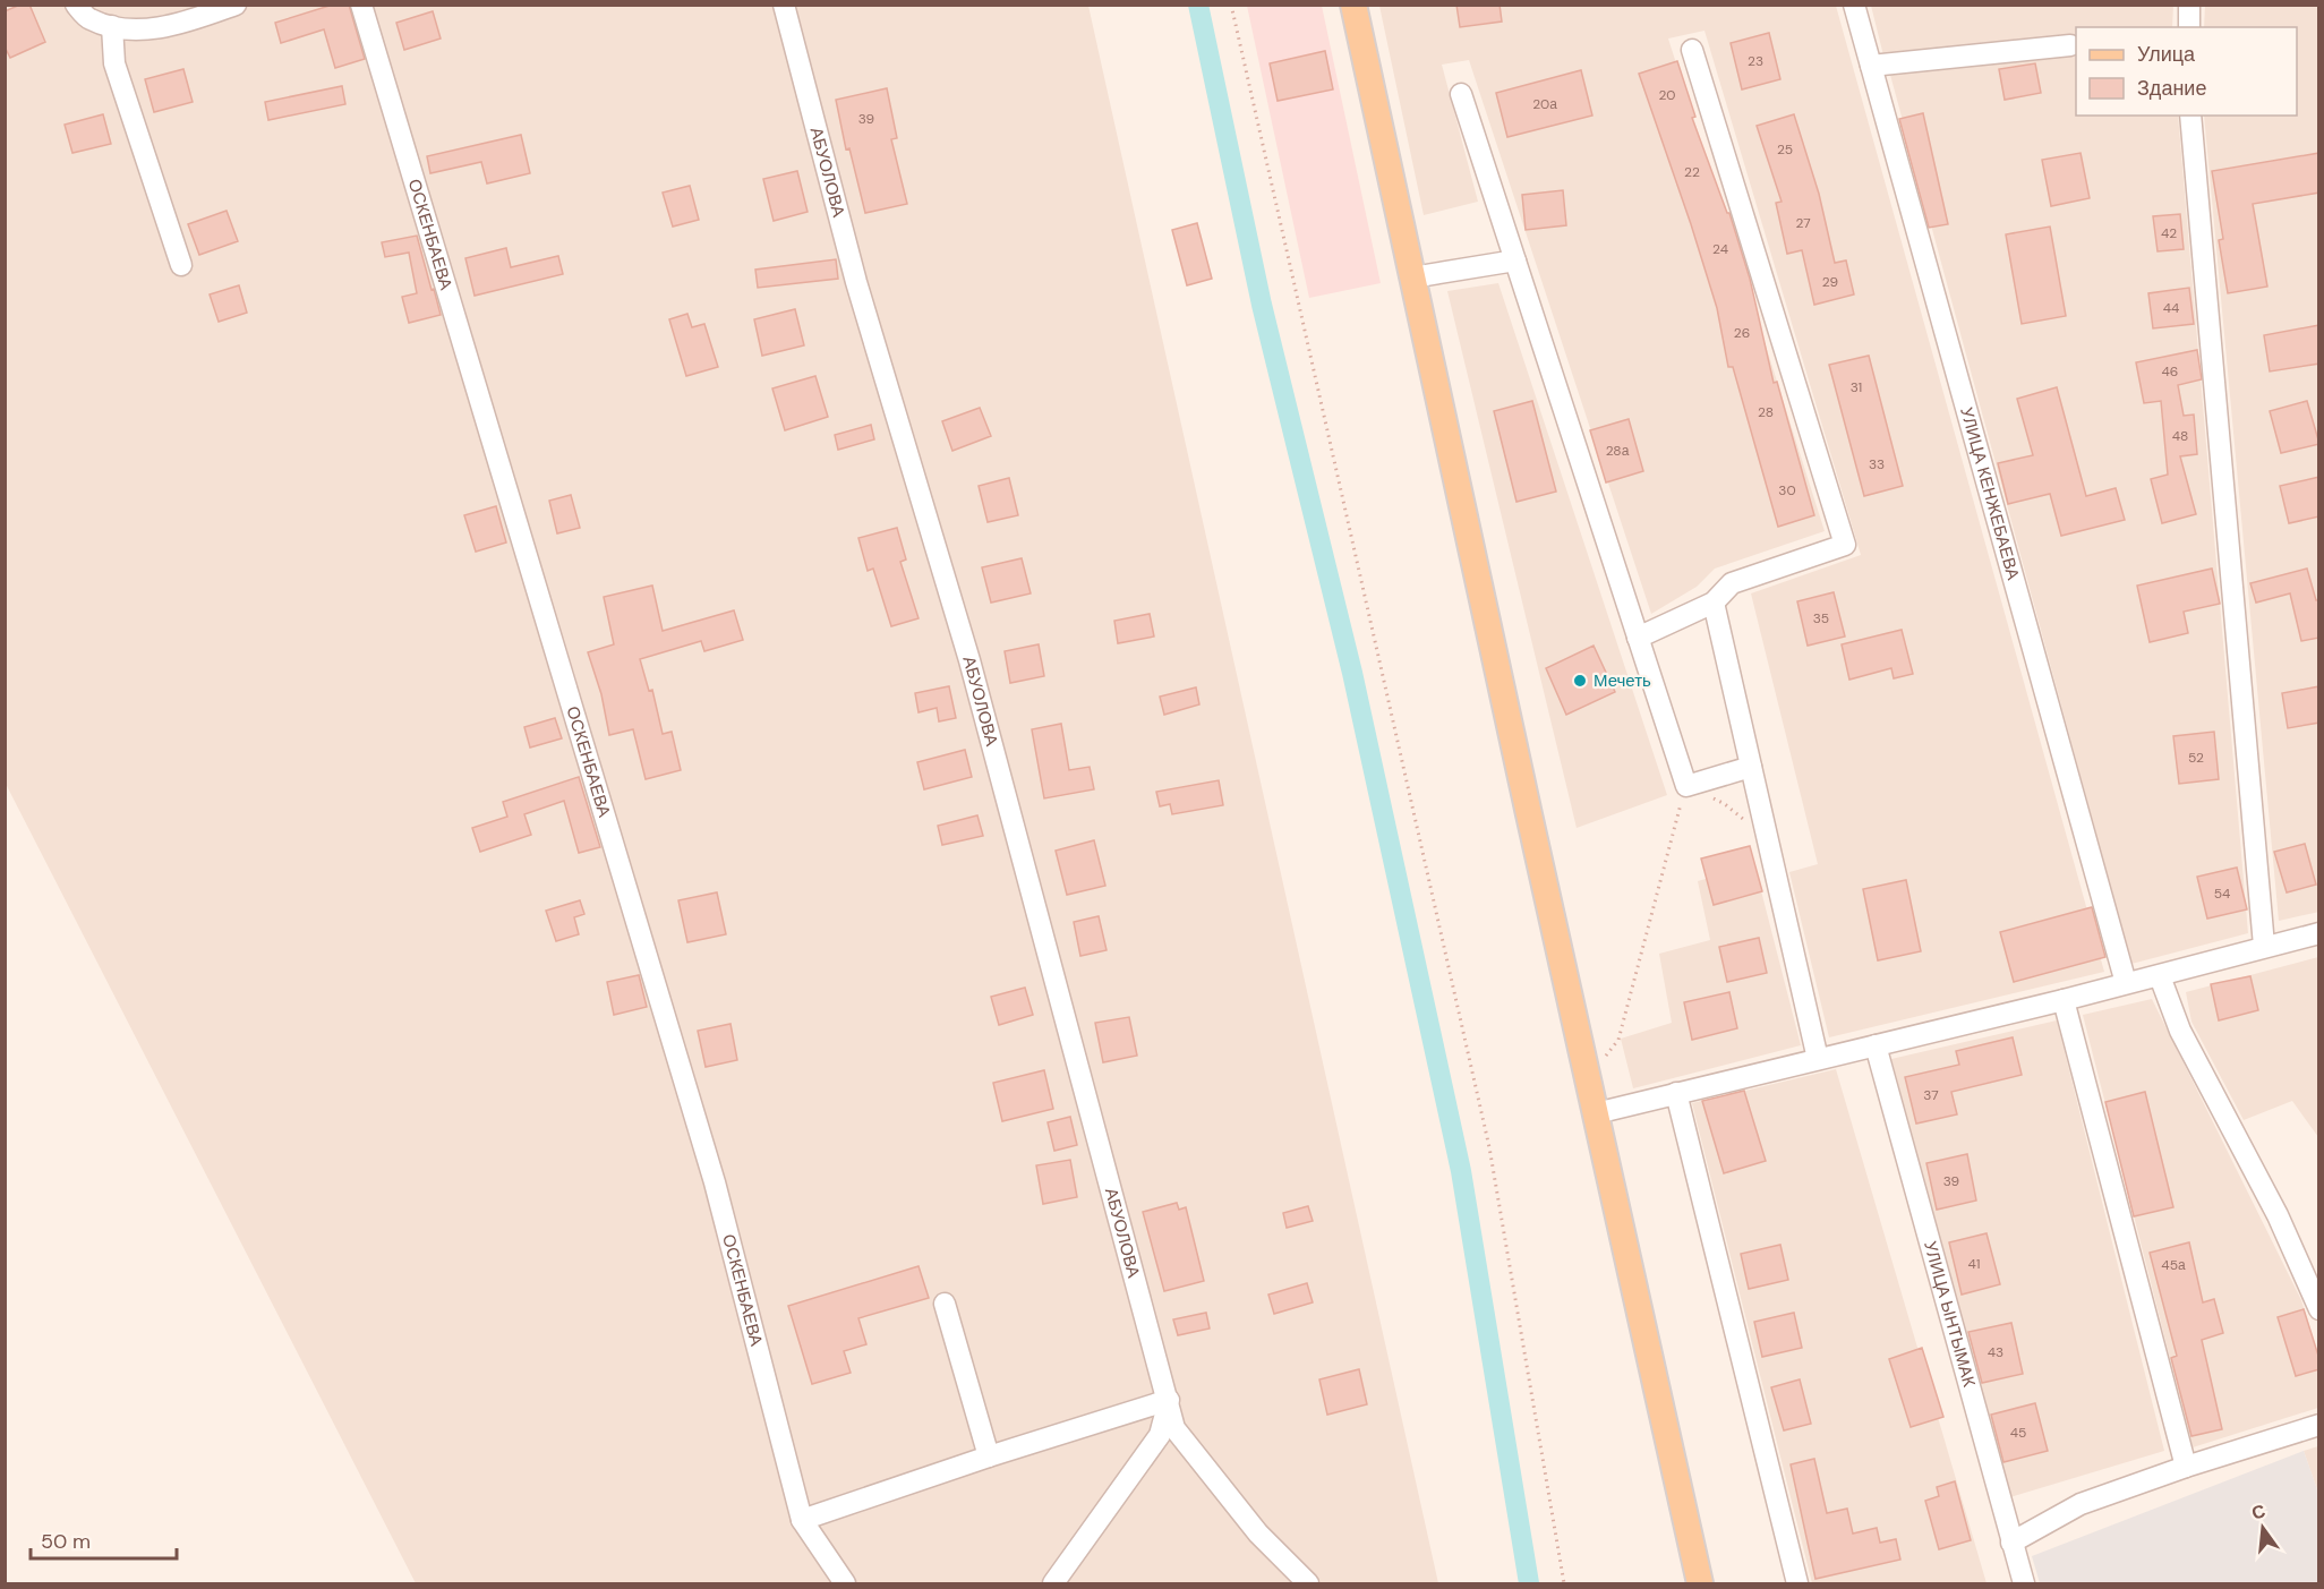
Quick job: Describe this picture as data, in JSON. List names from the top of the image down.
{
  "streets": {
    "street": [
      "АБУОЛОВА",
      "ОСКЕНБАЕВА",
      "УЛИЦА КЕНЖЕБАЕВА",
      "УЛИЦА ЫНТЫМАК"
    ]
  },
  "places": ["Мечеть"],
  "house_numbers": [
    "23",
    "20",
    "20а",
    "39",
    "25",
    "22",
    "27",
    "42",
    "24",
    "29",
    "44",
    "26",
    "46",
    "31",
    "28",
    "48",
    "28а",
    "33",
    "30",
    "35",
    "52",
    "54",
    "37",
    "39",
    "41",
    "45а",
    "43",
    "45"
  ],
  "legend": ["Улица", "Здание"],
  "scale_bar": "50 m",
  "north": "top"
}
